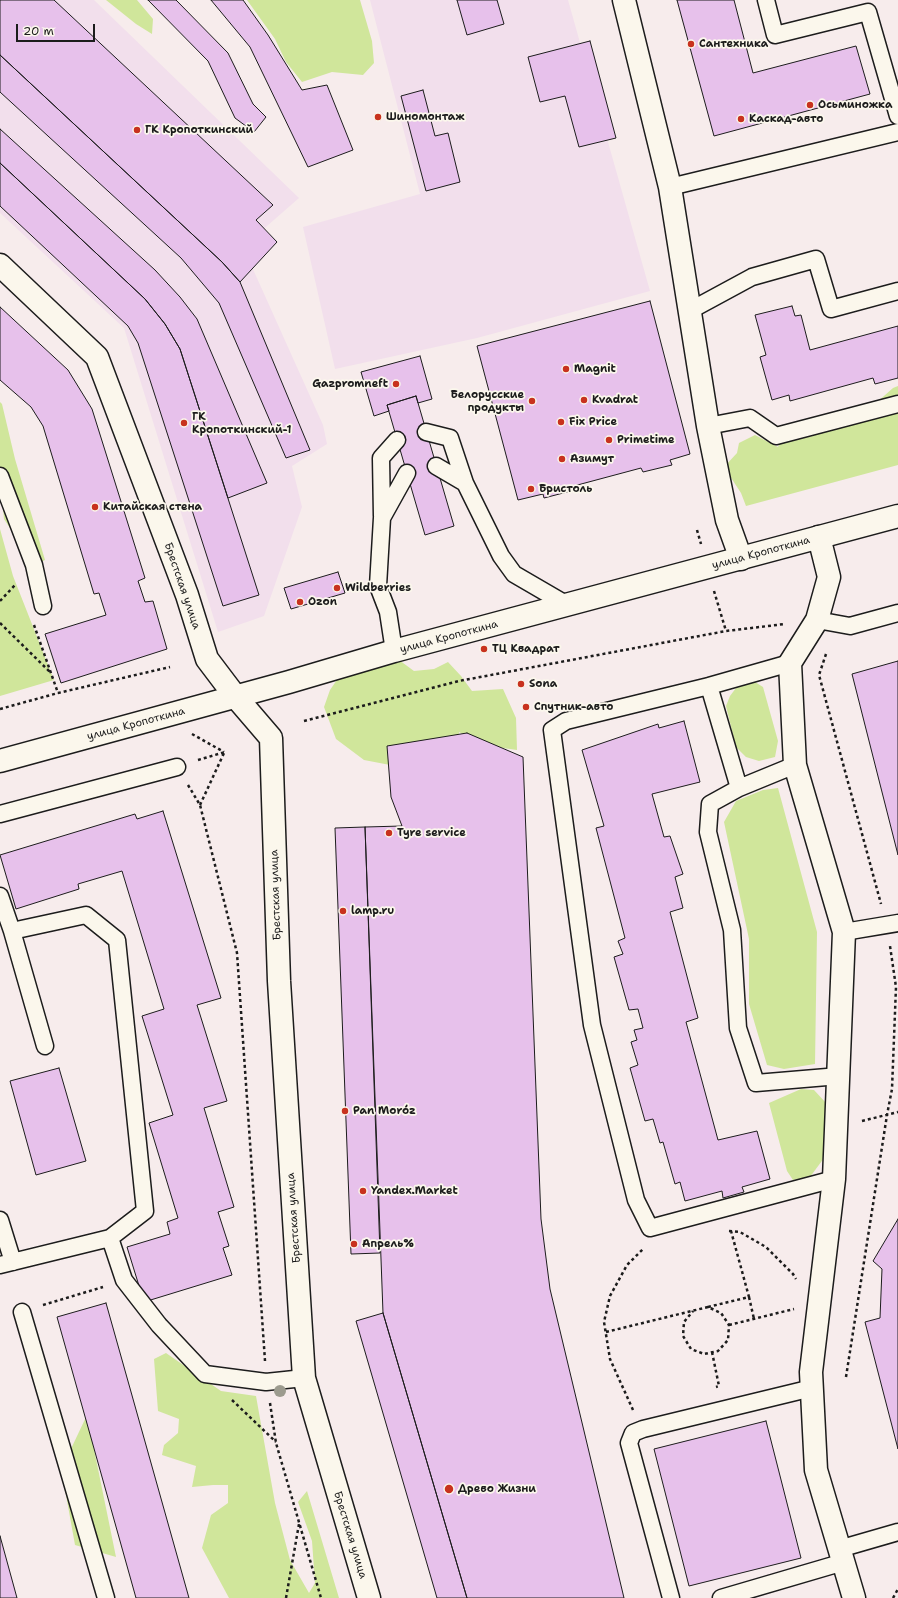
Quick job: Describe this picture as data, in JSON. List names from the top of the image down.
{
  "streets": {
    "street": ["улица Кропоткина", "Брестская улица"]
  },
  "crossings": [
    ["улица Кропоткина", "Брестская улица"]
  ],
  "places": [
    "Сантехника",
    "Осьминожка",
    "Шиномонтаж",
    "Каскад-авто",
    "ГК Кропоткинский",
    "Magnit",
    "Gazpromneft",
    "Kvadrat",
    "Белорусские продукты",
    "Fix Price",
    "ГК Кропоткинский-1",
    "Primetime",
    "Азимут",
    "Бристоль",
    "Китайская стена",
    "Wildberries",
    "Ozon",
    "ТЦ Квадрат",
    "Sona",
    "Спутник-авто",
    "Tyre service",
    "lamp.ru",
    "Pan Moróz",
    "Yandex.Market",
    "Апрель%",
    "Древо Жизни"
  ],
  "scale_bar": "20 m"
}
